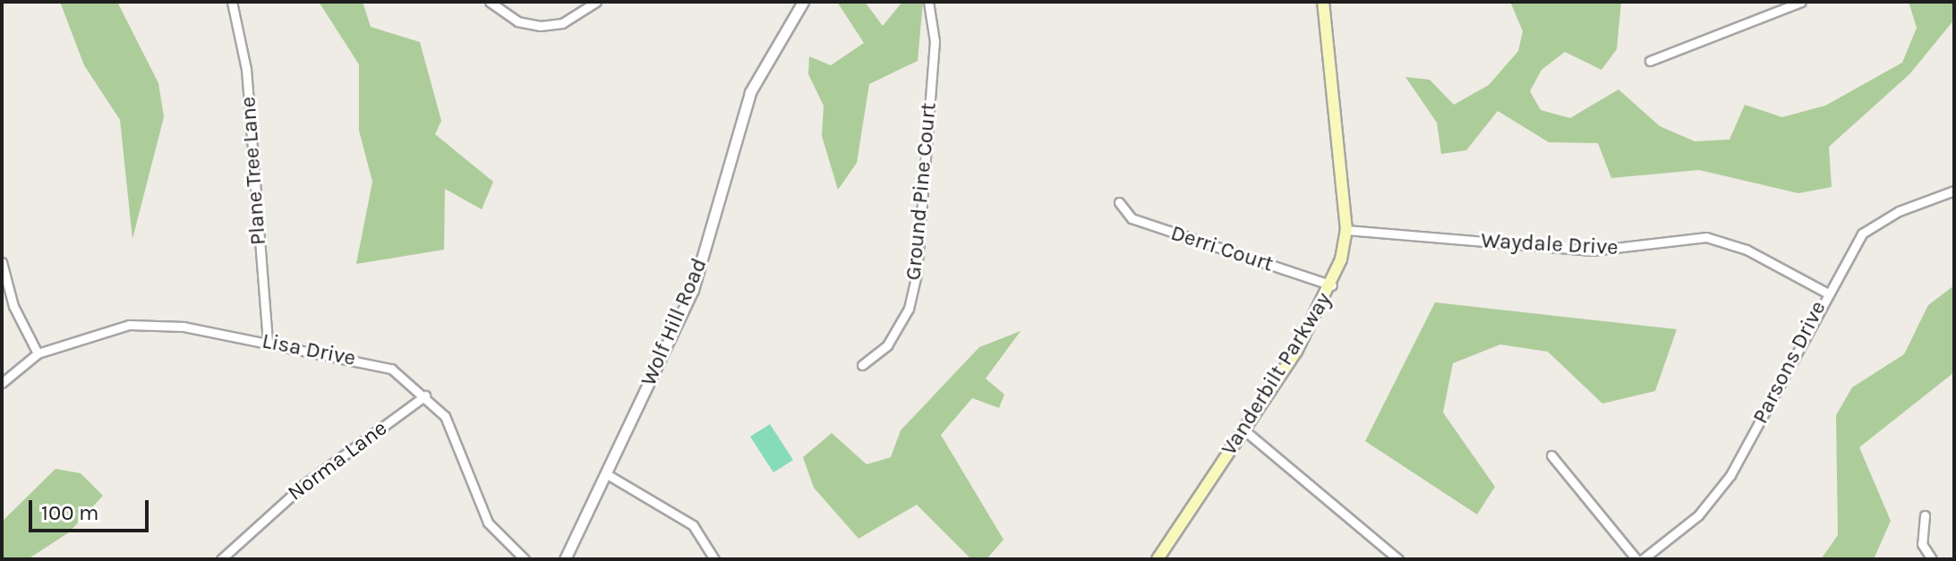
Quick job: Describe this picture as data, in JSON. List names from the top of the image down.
{
  "streets": {
    "main road": ["Vanderbilt Parkway"],
    "street": [
      "Plane Tree Lane",
      "Ground Pine Court",
      "Waydale Drive",
      "Derri Court",
      "Wolf Hill Road",
      "Lisa Drive",
      "Parsons Drive",
      "Norma Lane"
    ]
  },
  "crossings": [
    ["Plane Tree Lane", "Lisa Drive"],
    ["Waydale Drive", "Parsons Drive"],
    ["Waydale Drive", "Vanderbilt Parkway"],
    ["Derri Court", "Vanderbilt Parkway"],
    ["Lisa Drive", "Norma Lane"]
  ],
  "scale_bar": "100 m"
}
